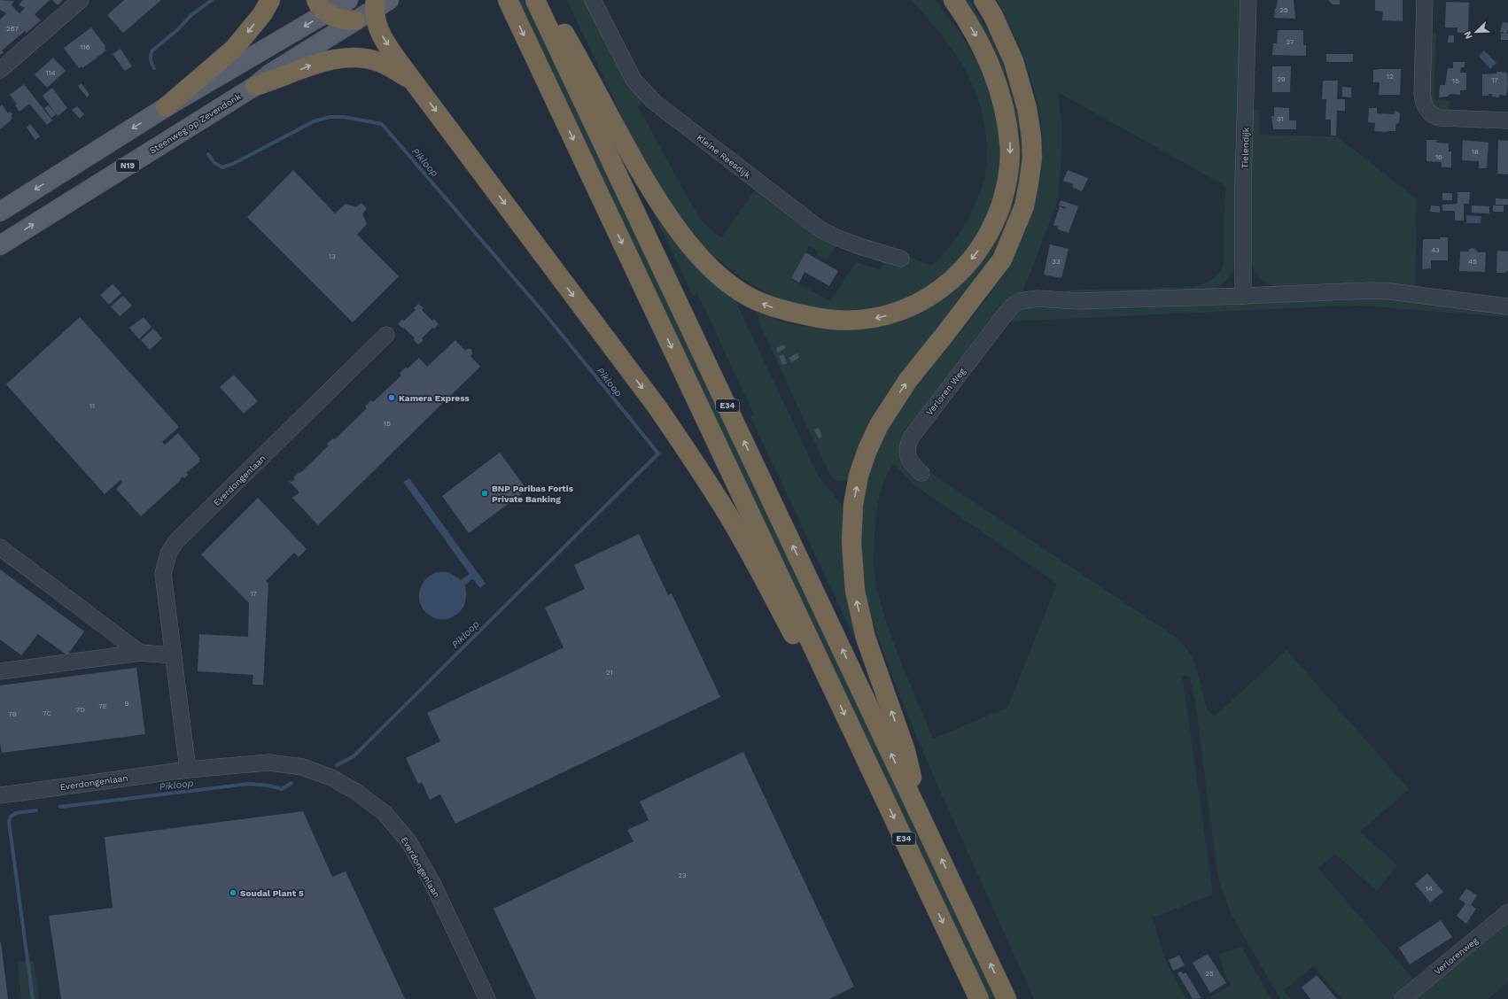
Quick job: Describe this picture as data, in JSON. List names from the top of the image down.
{
  "streets": {
    "highway": ["E34"],
    "main road": ["Steenweg op Zevendonk", "N19"],
    "street": [
      "Tielendijk",
      "Kleine Reesdijk",
      "Verloren Weg",
      "Everdongenlaan",
      "Verlorenweg"
    ]
  },
  "crossings": [
    ["Tielendijk", "Verloren Weg"]
  ],
  "water": ["Pikloop"],
  "places": ["Kamera Express", "BNP Paribas Fortis Private Banking", "Soudal Plant 5"],
  "house_numbers": [
    "25",
    "267",
    "27",
    "116",
    "114",
    "12",
    "29",
    "17",
    "15",
    "31",
    "18",
    "16",
    "43",
    "13",
    "33",
    "45",
    "11",
    "15",
    "17",
    "21",
    "9",
    "7E",
    "7D",
    "7C",
    "7B",
    "23",
    "14",
    "25"
  ],
  "north": "bottom left"
}
